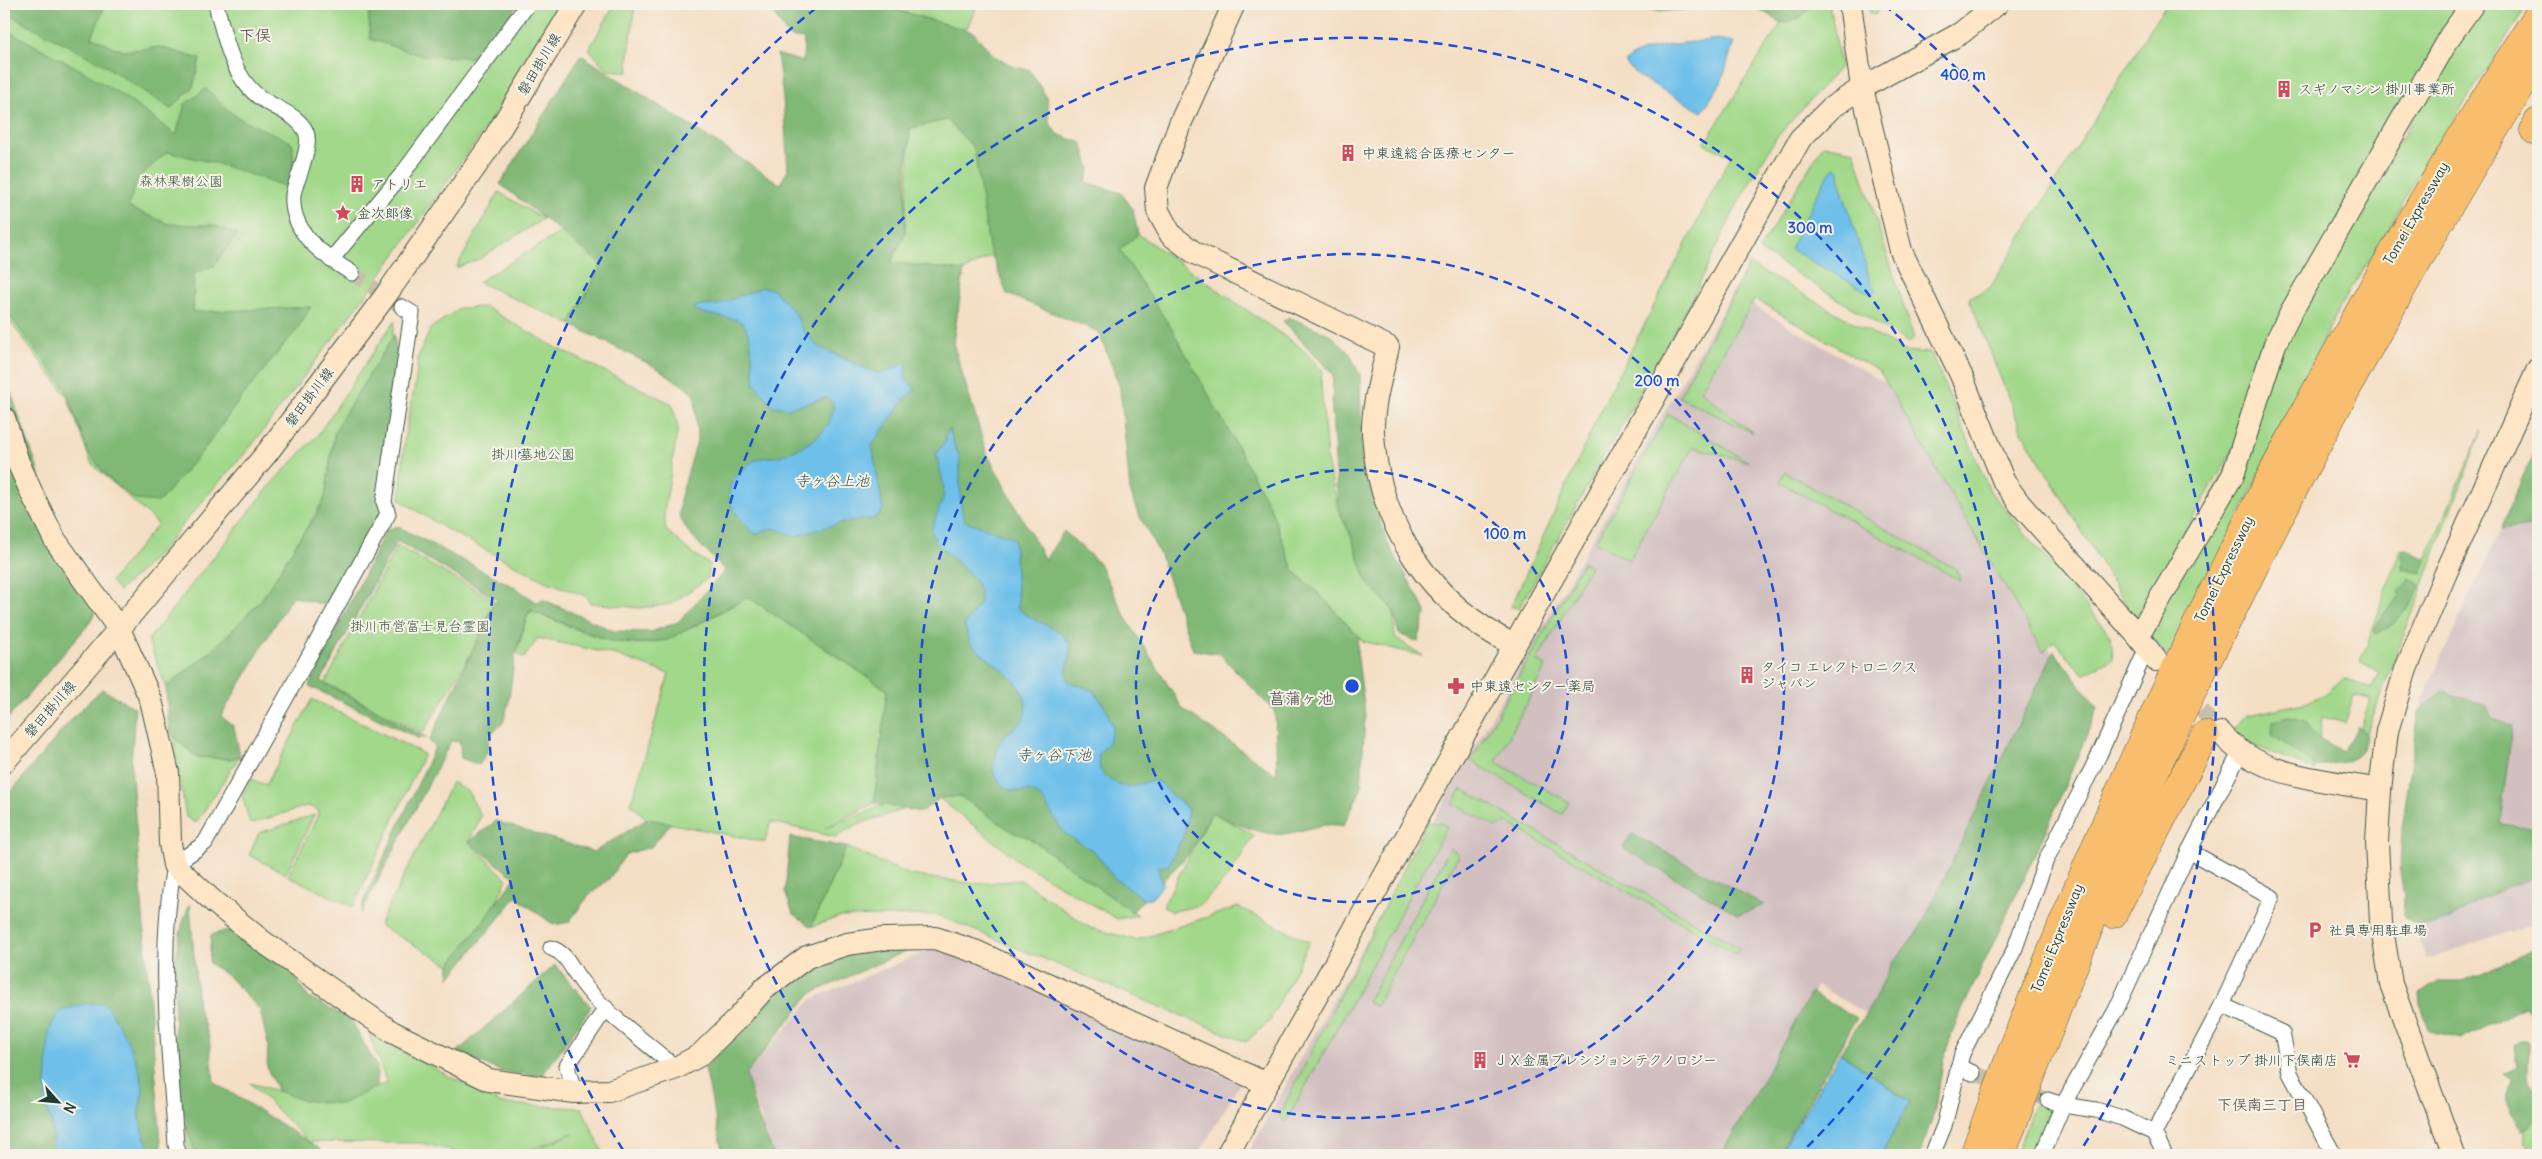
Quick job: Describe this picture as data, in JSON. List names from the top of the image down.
{
  "streets": {
    "highway": ["Tomei Expressway"],
    "street": ["磐田掛川線"]
  },
  "districts": ["下俣", "菖蒲ヶ池", "下俣南三丁目"],
  "water": ["寺ヶ谷上池", "寺ヶ谷下池"],
  "parks": ["森林果樹公園", "掛川墓地公園", "掛川市営富士見台霊園"],
  "places": {
    "building": [
      "スギノマシン 掛川事業所",
      "中東遠総合医療センター",
      "アトリエ",
      "タイコ エレクトロニクス ジャパン",
      "ＪＸ金属プレシジョンテクノロジー"
    ],
    "place": ["金次郎像"],
    "pharmacy": ["中東遠センター薬局"],
    "parking": ["社員専用駐車場"],
    "supermarket": ["ミニストップ 掛川下俣南店"]
  },
  "north": "bottom right",
  "rings": [
    "400 m",
    "300 m",
    "200 m",
    "100 m"
  ]
}
